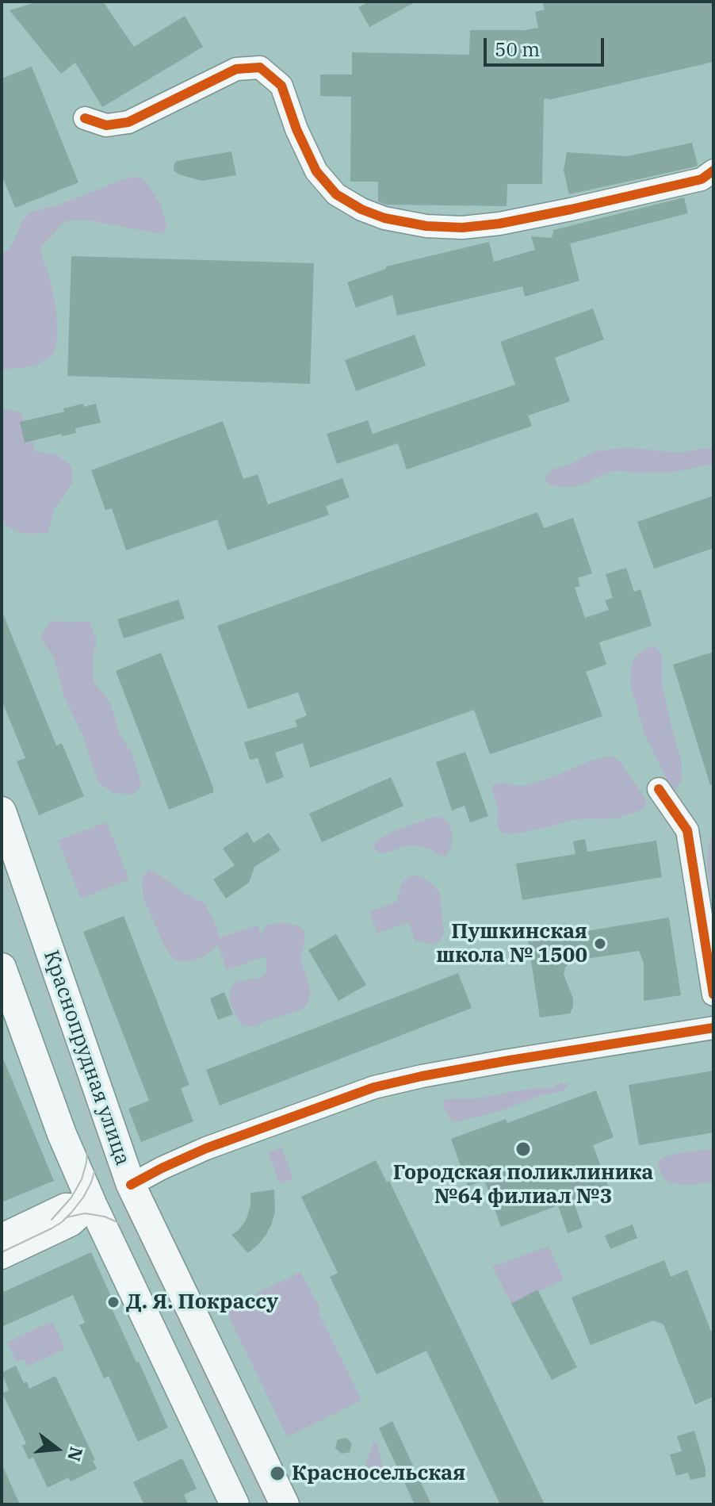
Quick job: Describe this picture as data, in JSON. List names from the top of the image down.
{
  "streets": {
    "main road": ["Краснопрудная улица"]
  },
  "places": [
    "Пушкинская школа № 1500",
    "Городская поликлиника №64 филиал №3",
    "Д. Я. Покрассу",
    "Красносельская"
  ],
  "scale_bar": "50 m",
  "north": "right"
}
